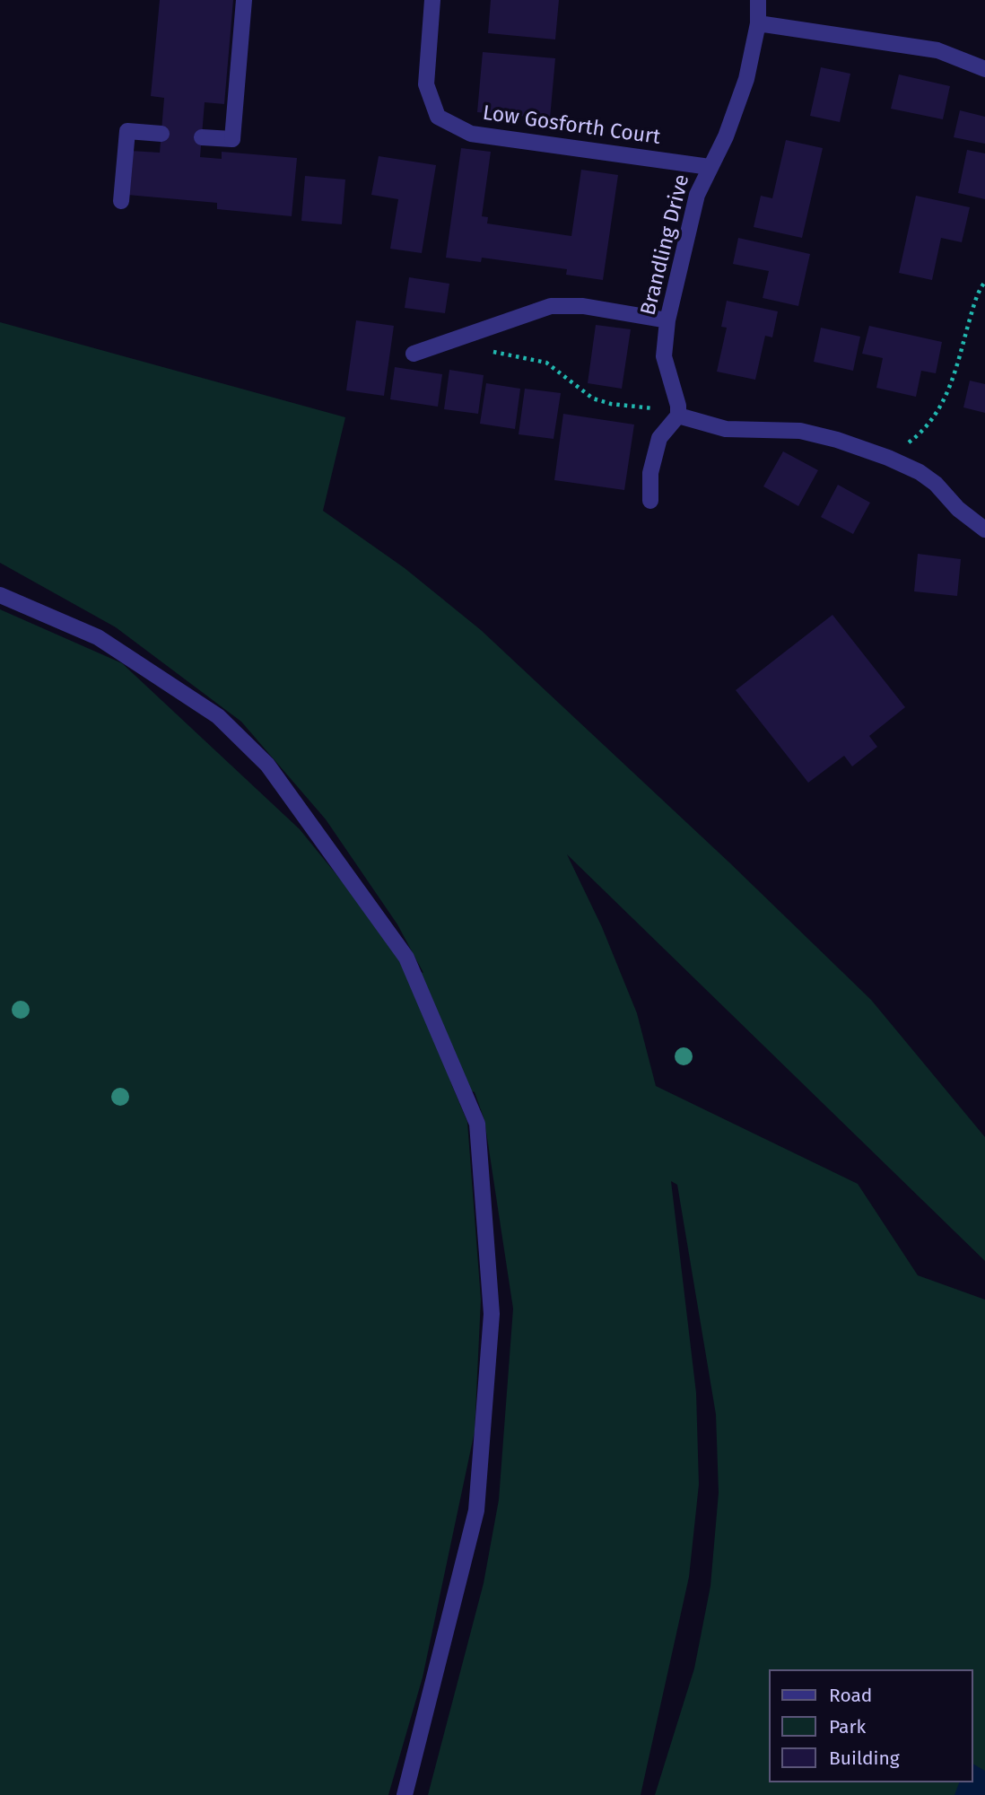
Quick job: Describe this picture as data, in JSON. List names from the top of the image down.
{
  "streets": {
    "street": ["Low Gosforth Court", "Brandling Drive"]
  },
  "crossings": [
    ["Low Gosforth Court", "Brandling Drive"]
  ],
  "legend": ["Road", "Park", "Building"]
}
